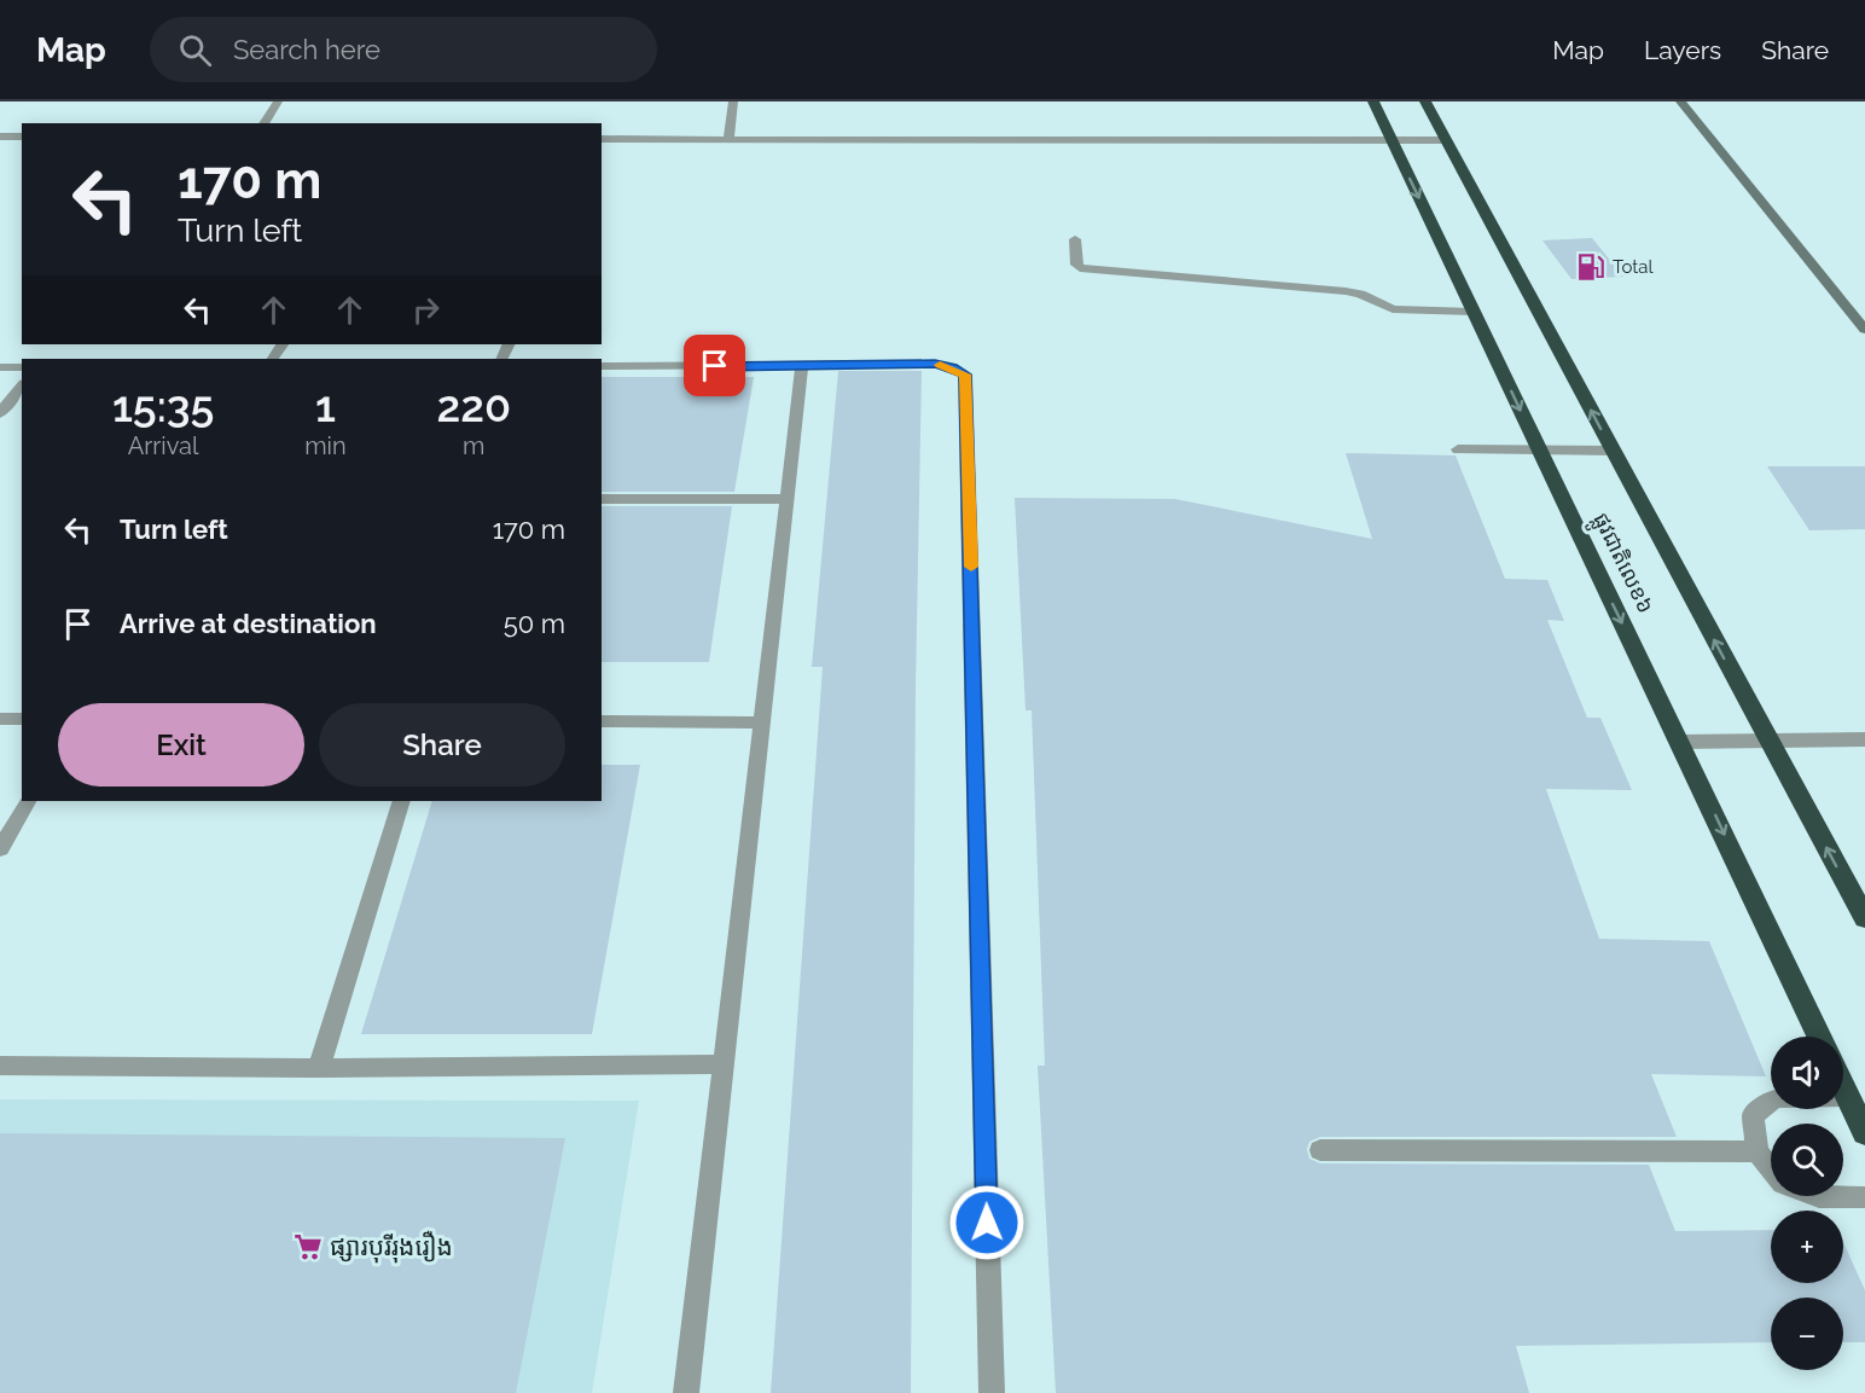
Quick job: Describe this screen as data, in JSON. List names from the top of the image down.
{
  "streets": {
    "highway": ["ផ្លូវជាតិលេខ៦"]
  },
  "places": {
    "fuel station": ["Total"],
    "supermarket": ["ផ្សារបុរីរុងរឿង"]
  },
  "page": {
    "header": "Map",
    "search": "Search here",
    "nav": ["Map", "Layers", "Share"],
    "turn": ["170 m", "Turn left"],
    "eta": [
      "15:35",
      "Arrival",
      "1",
      "min",
      "220",
      "m"
    ],
    "list": [
      {
        "name": "Turn left",
        "value": "170 m"
      },
      {
        "name": "Arrive at destination",
        "value": "50 m"
      }
    ],
    "buttons": ["Exit", "Share"],
    "map_buttons": ["+", "−"]
  }
}
